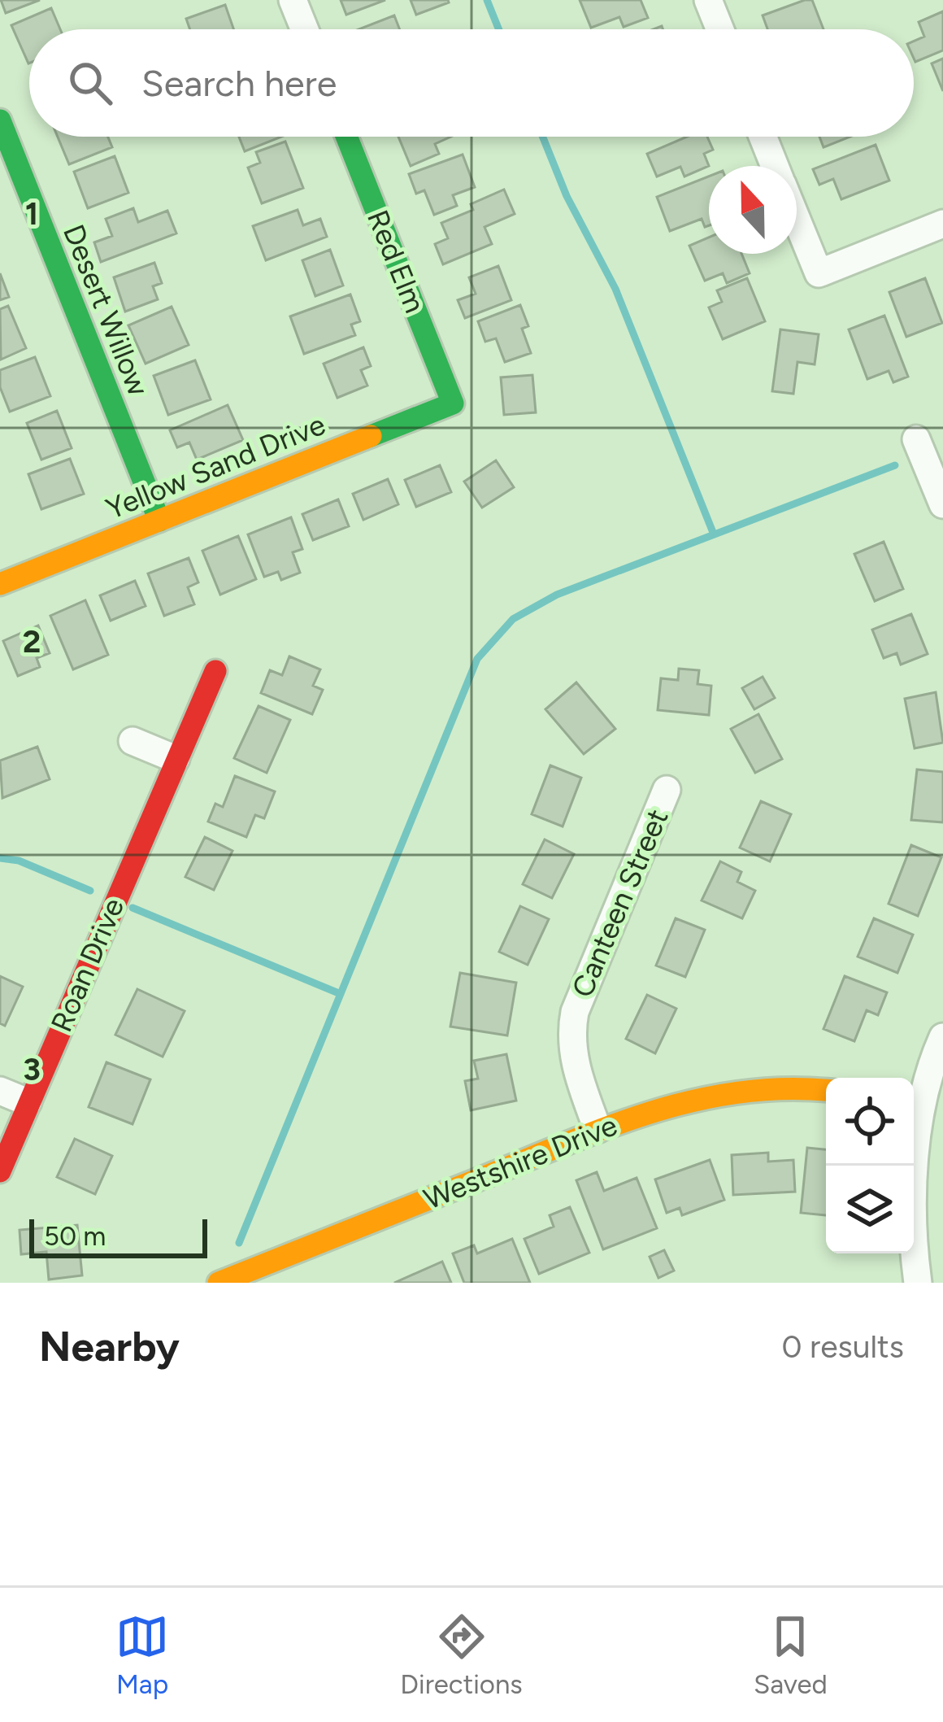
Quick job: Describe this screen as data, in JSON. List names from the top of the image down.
{
  "streets": {
    "street": [
      "Red Elm",
      "Desert Willow",
      "Yellow Sand Drive",
      "Canteen Street",
      "Roan Drive",
      "Westshire Drive"
    ]
  },
  "crossings": [
    ["Red Elm", "Yellow Sand Drive"],
    ["Desert Willow", "Yellow Sand Drive"],
    ["Canteen Street", "Westshire Drive"]
  ],
  "scale_bar": "50 m",
  "north": "top",
  "page": {
    "search": "Search here",
    "scale": "50 m",
    "heading": ["Nearby", "0 results"],
    "nav": ["Map", "Directions", "Saved"]
  },
  "grid": {
    "rows": ["1", "2", "3"]
  }
}
